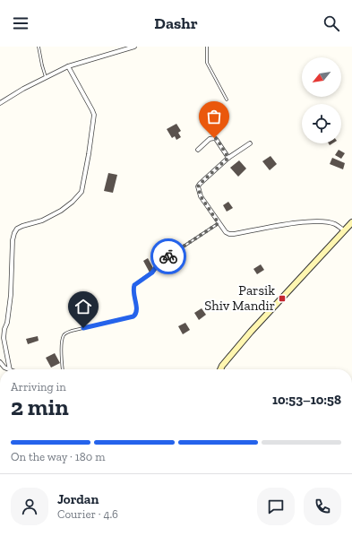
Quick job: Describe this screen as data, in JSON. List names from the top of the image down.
{
  "places": {
    "transit": ["Parsik Shiv Mandir"]
  },
  "north": "bottom left",
  "page": {
    "header": "Dashr",
    "heading": ["2 min", "Arriving in", "10:53–10:58"],
    "panel": ["Jordan", "Courier · 4.6"],
    "bar": "On the way · 180 m"
  }
}
